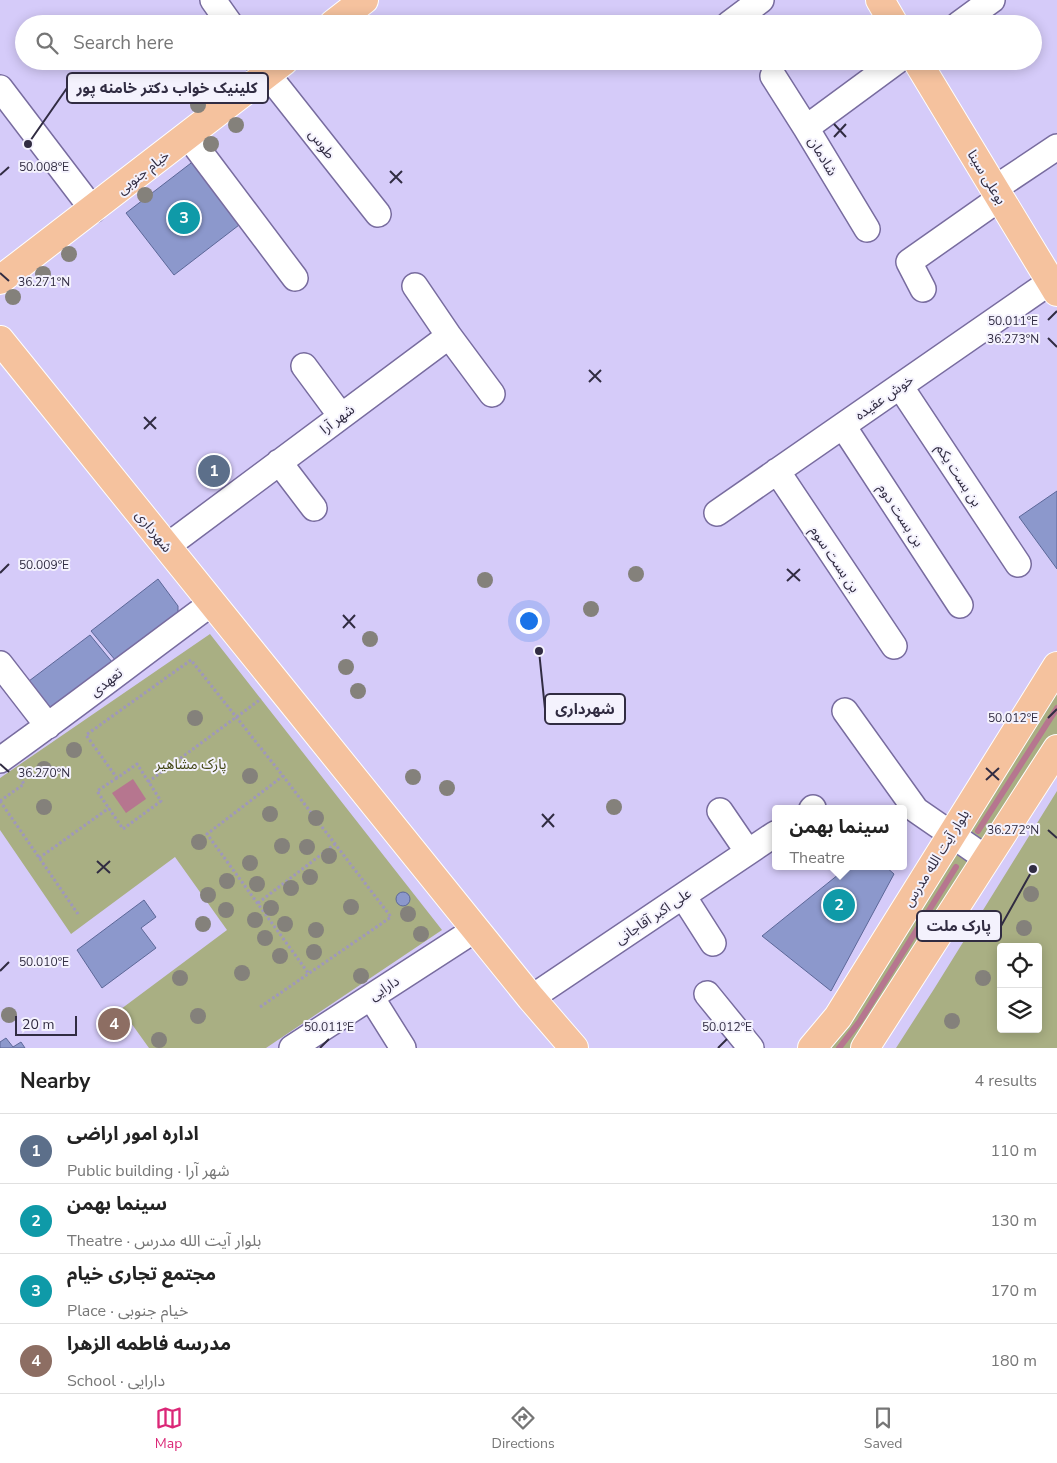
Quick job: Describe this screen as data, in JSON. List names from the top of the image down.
{
  "streets": {
    "main road": [
      "خیام جنوبی",
      "بوعلی سینا",
      "شهرداری",
      "بلوار آیت الله مدرس"
    ],
    "street": [
      "طوس",
      "شادمان",
      "خوش عقیده",
      "شهر آرا",
      "بن بست یکم",
      "بن بست دوم",
      "بن بست سوم",
      "تعهدی",
      "علی اکبر آقاجانی",
      "دارایی"
    ]
  },
  "crossings": [
    ["بوعلی سینا", "خوش عقیده"],
    ["خوش عقیده", "بن بست یکم"],
    ["خوش عقیده", "بن بست دوم"],
    ["خوش عقیده", "بن بست سوم"],
    ["شهر آرا", "شهرداری"],
    ["شهرداری", "تعهدی"],
    ["شهرداری", "علی اکبر آقاجانی"],
    ["شهرداری", "دارایی"]
  ],
  "parks": ["پارک مشاهیر"],
  "places": ["کلینیک خواب دکتر خامنه پور", "شهرداری", "پارک ملت"],
  "scale_bar": "20 m",
  "page": {
    "search": "Search here",
    "pins": [
      "3",
      "1",
      "2",
      "4"
    ],
    "popup": ["سینما بهمن", "Theatre"],
    "scale": "20 m",
    "heading": ["Nearby", "4 results"],
    "list": [
      {
        "mark": "1",
        "name": "اداره امور اراضی",
        "note": "Public building · شهر آرا",
        "value": "110 m"
      },
      {
        "mark": "2",
        "name": "سینما بهمن",
        "note": "Theatre · بلوار آیت الله مدرس",
        "value": "130 m"
      },
      {
        "mark": "3",
        "name": "مجتمع تجاری خیام",
        "note": "Place · خیام جنوبی",
        "value": "170 m"
      },
      {
        "mark": "4",
        "name": "مدرسه فاطمه الزهرا",
        "note": "School · دارایی",
        "value": "180 m"
      }
    ],
    "nav": ["Map", "Directions", "Saved"]
  },
  "coordinates": [
    "50.008°E",
    "36.271°N",
    "50.011°E",
    "36.273°N",
    "50.009°E",
    "50.012°E",
    "36.270°N",
    "36.272°N",
    "50.010°E"
  ]
}
